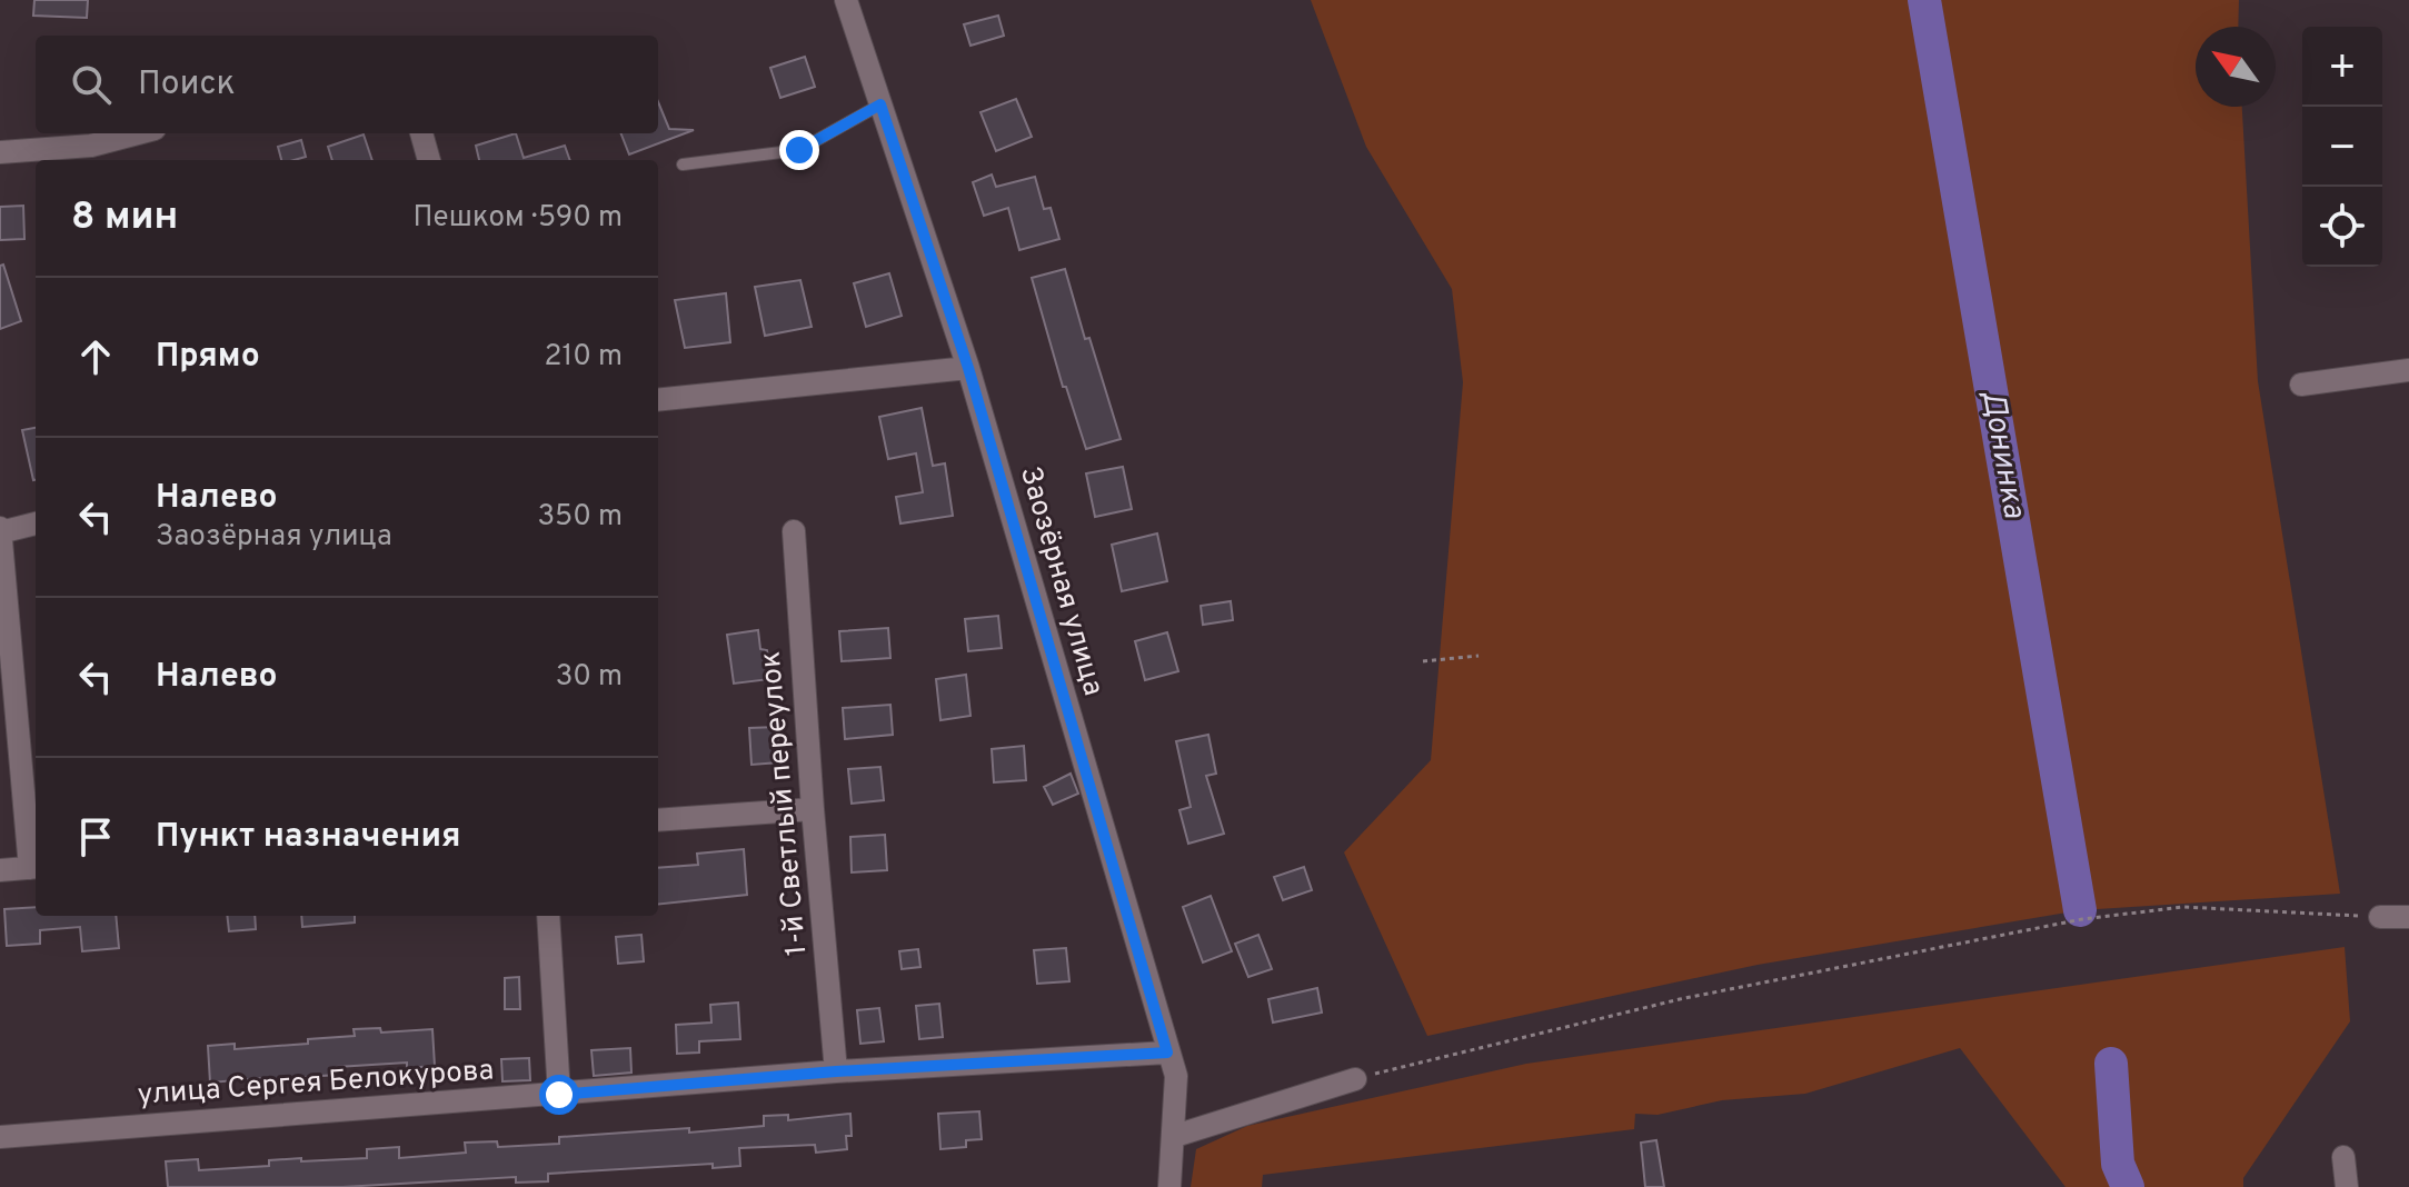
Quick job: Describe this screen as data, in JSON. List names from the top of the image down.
{
  "streets": {
    "street": ["Заозёрная улица", "1-й Светлый переулок", "улица Сергея Белокурова"]
  },
  "crossings": [
    ["Заозёрная улица", "улица Сергея Белокурова"],
    ["1-й Светлый переулок", "улица Сергея Белокурова"]
  ],
  "water": ["Донинка"],
  "north": "top left",
  "page": {
    "map_buttons": ["+", "−"],
    "search": "Поиск",
    "heading": ["8 мин", "Пешком · 590 m"],
    "list": [
      ["Прямо", "210 m"],
      ["Налево", "Заозёрная улица", "350 m"],
      ["Налево", "30 m"],
      "Пункт назначения"
    ]
  }
}
